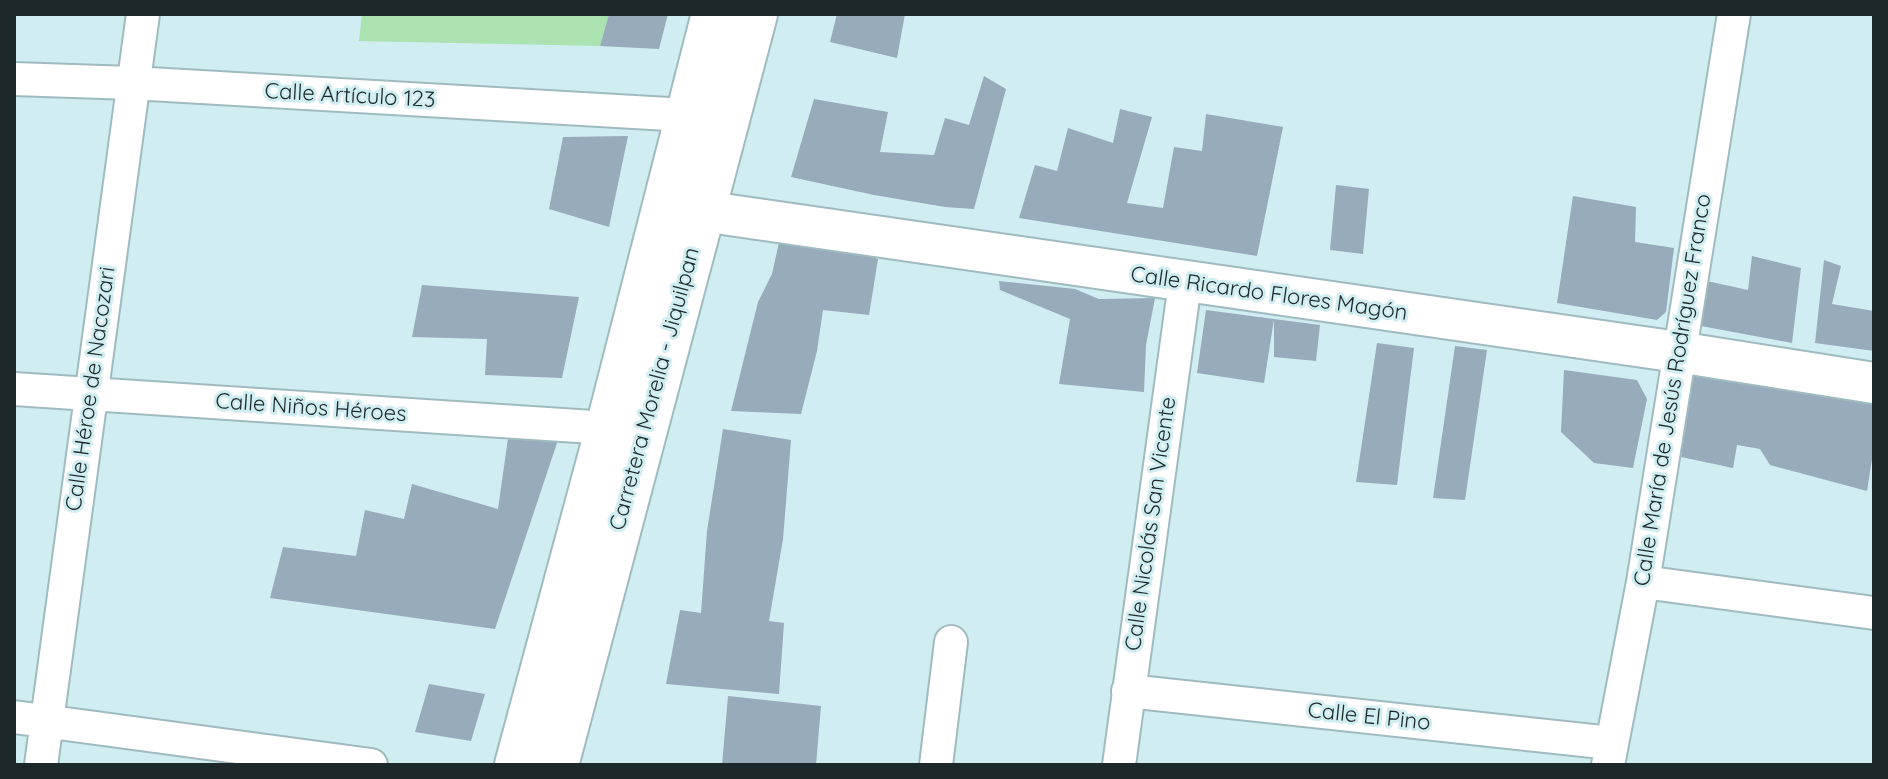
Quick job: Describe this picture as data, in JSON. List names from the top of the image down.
{
  "streets": {
    "main road": ["Carretera Morelia - Jiquilpan"],
    "street": [
      "Calle Artículo 123",
      "Calle Ricardo Flores Magón",
      "Calle Héroe de Nacozari",
      "Calle María de Jesús Rodríguez Franco",
      "Calle Niños Héroes",
      "Calle Nicolás San Vicente",
      "Calle El Pino"
    ]
  },
  "crossings": [
    ["Calle Artículo 123", "Calle Héroe de Nacozari"],
    ["Calle Artículo 123", "Carretera Morelia - Jiquilpan"],
    ["Calle Ricardo Flores Magón", "Carretera Morelia - Jiquilpan"],
    ["Calle Ricardo Flores Magón", "Calle María de Jesús Rodríguez Franco"],
    ["Calle Ricardo Flores Magón", "Calle Nicolás San Vicente"],
    ["Calle Héroe de Nacozari", "Calle Niños Héroes"],
    ["Carretera Morelia - Jiquilpan", "Calle Niños Héroes"],
    ["Calle María de Jesús Rodríguez Franco", "Calle El Pino"],
    ["Calle Nicolás San Vicente", "Calle El Pino"]
  ]
}
